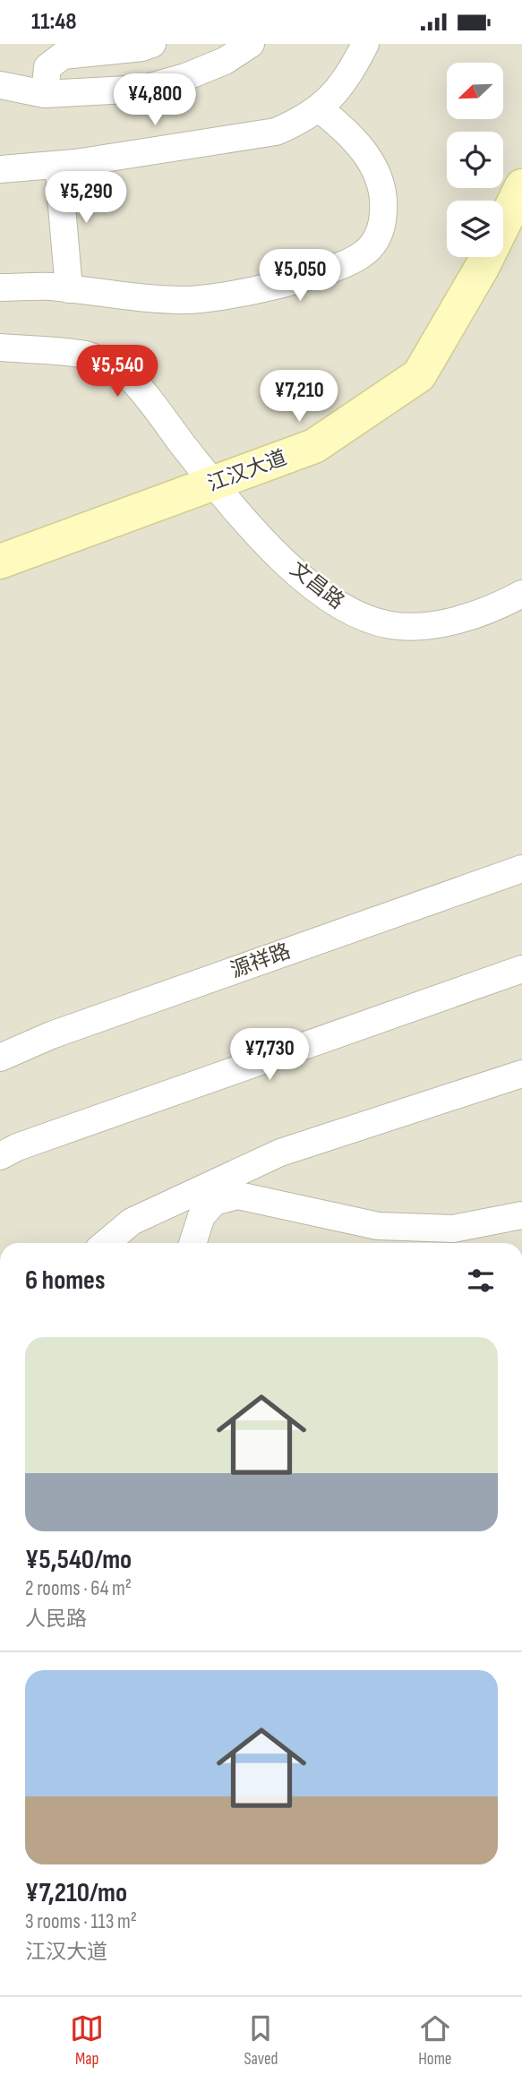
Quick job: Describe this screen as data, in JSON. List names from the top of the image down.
{
  "streets": {
    "main road": ["江汉大道"],
    "street": ["文昌路", "源祥路"]
  },
  "crossings": [
    ["江汉大道", "文昌路"]
  ],
  "north": "bottom left",
  "page": {
    "status": "11:48",
    "price": [
      "¥4,800",
      "¥5,290",
      "¥5,050",
      "¥5,540",
      "¥7,210",
      "¥7,730"
    ],
    "heading": "6 homes",
    "list": [
      {
        "name": "¥5,540/mo",
        "note": "2 rooms · 64 m² · 人民路"
      },
      {
        "name": "¥7,210/mo",
        "note": "3 rooms · 113 m² · 江汉大道"
      }
    ],
    "tabs": ["Map", "Saved", "Home"]
  }
}
